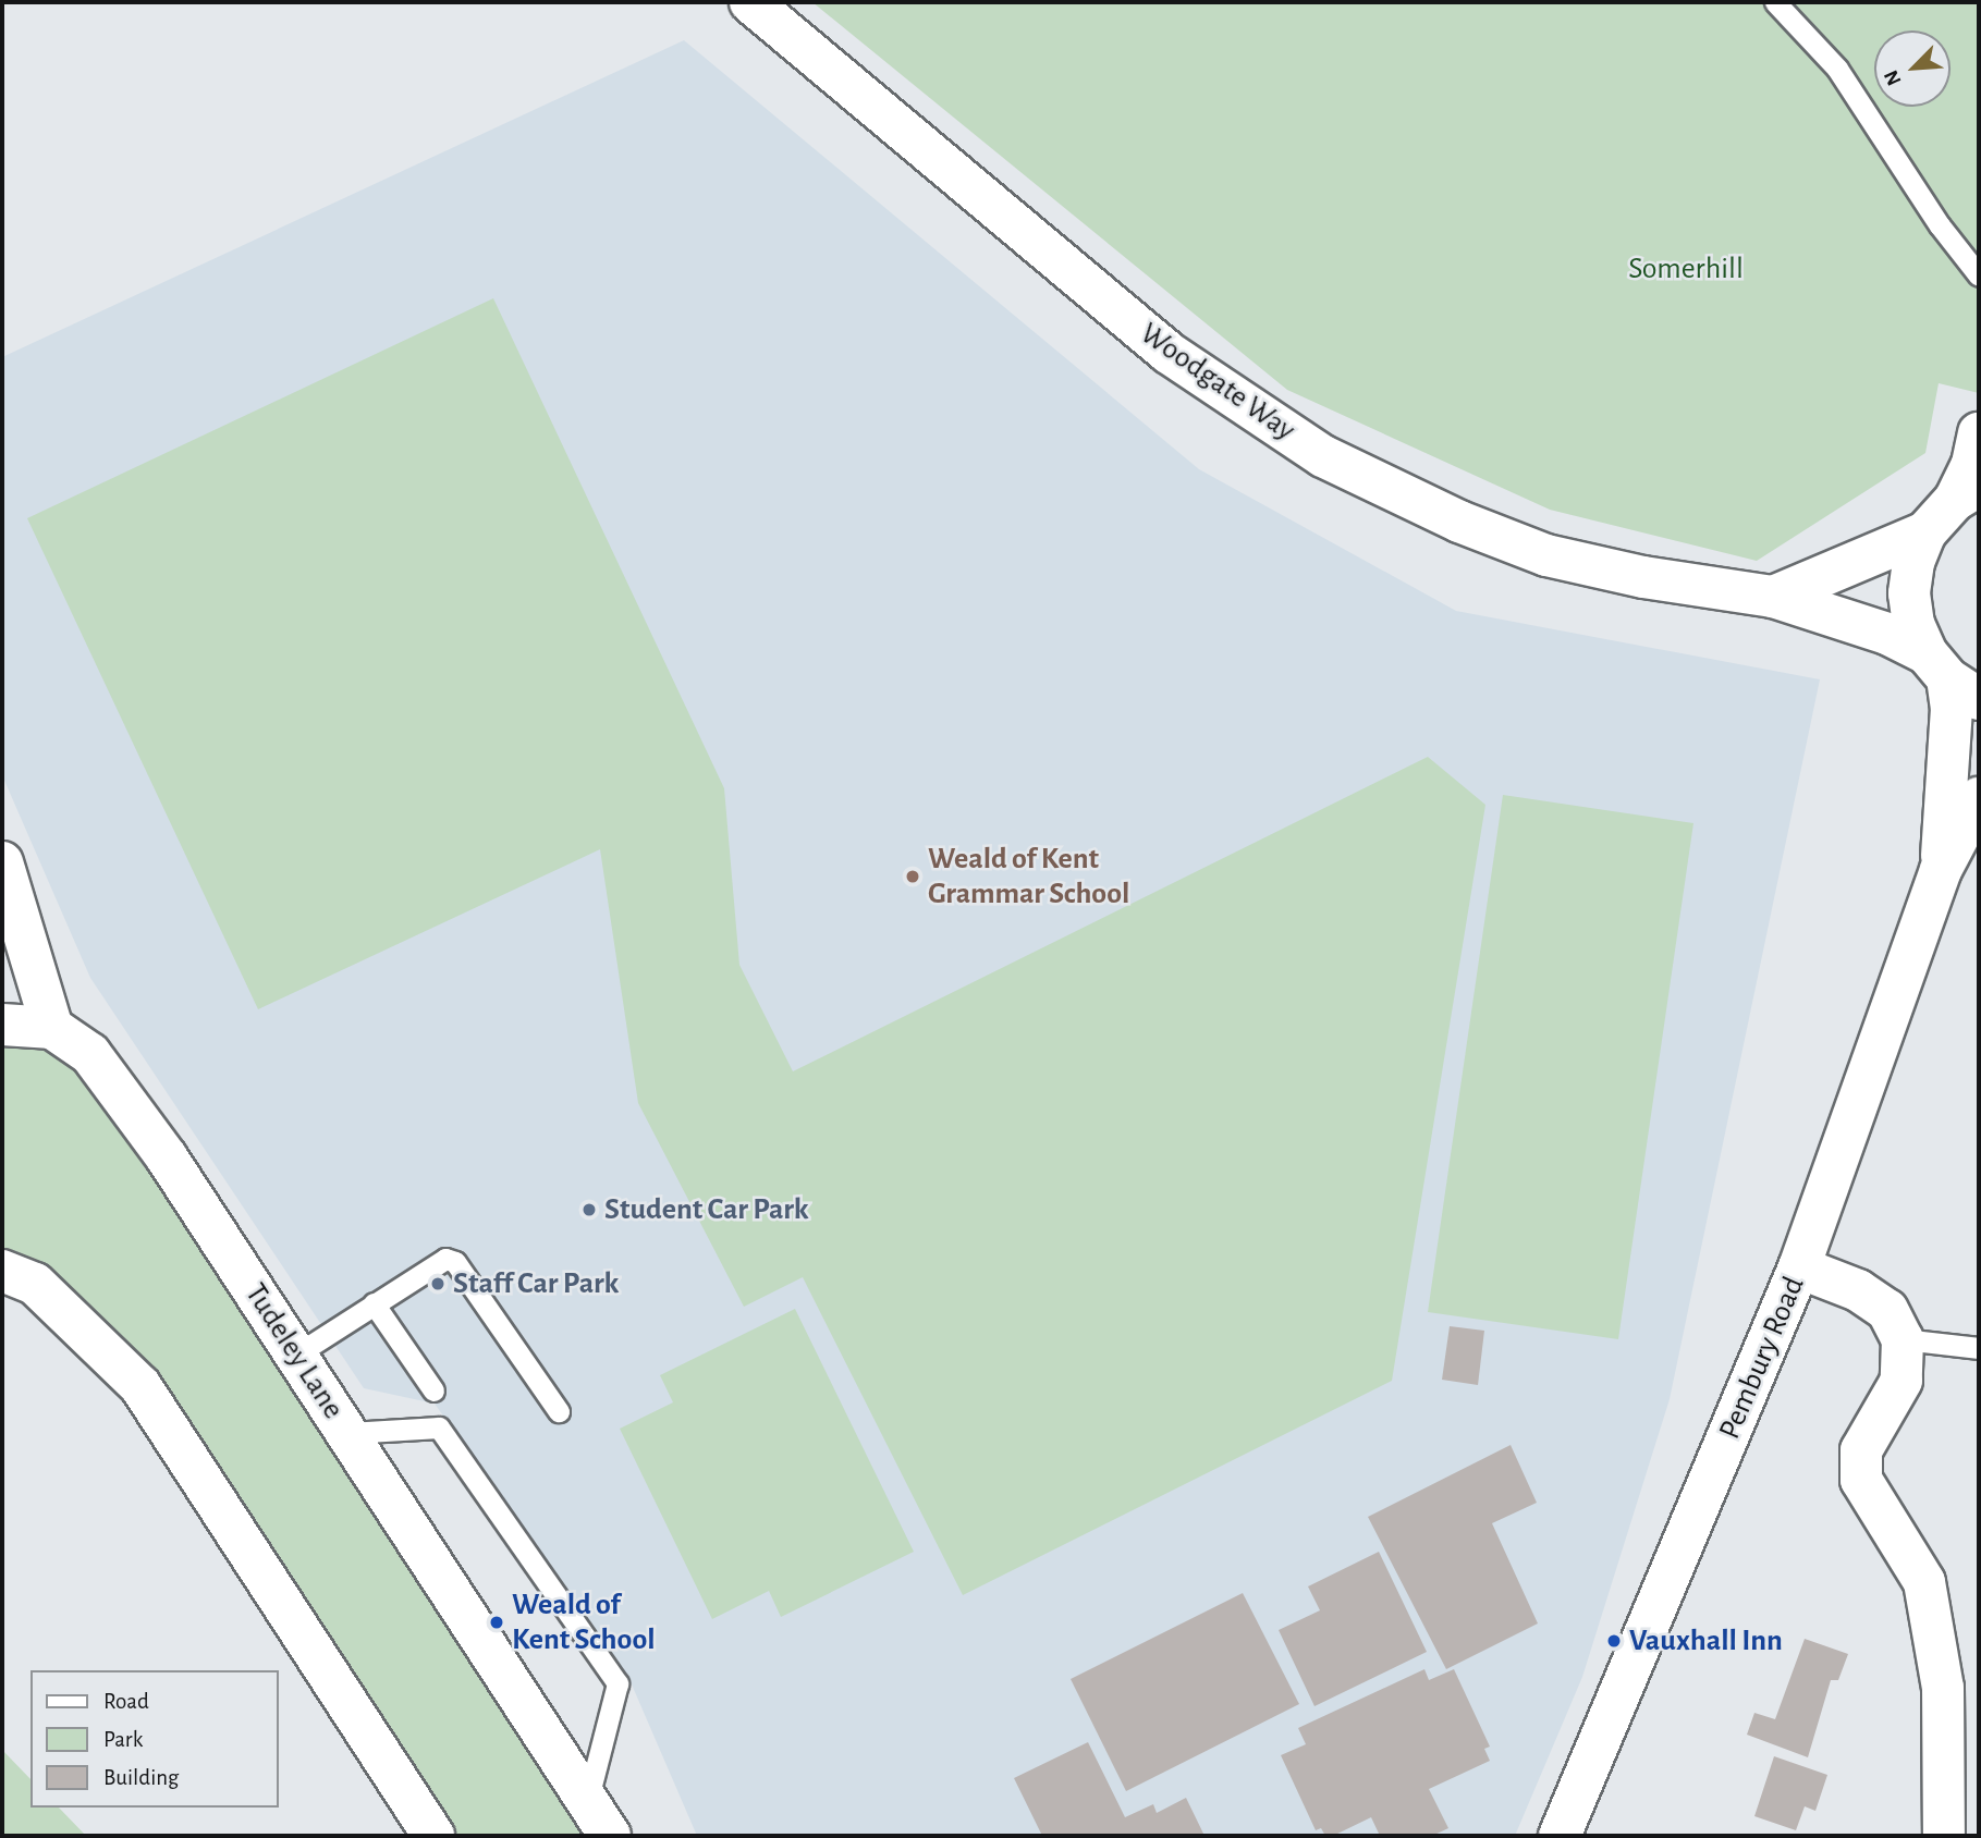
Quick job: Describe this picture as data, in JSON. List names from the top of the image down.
{
  "streets": {
    "main road": ["Woodgate Way", "Tudeley Lane", "Pembury Road"]
  },
  "crossings": [
    ["Woodgate Way", "Pembury Road"]
  ],
  "parks": ["Somerhill"],
  "places": [
    "Weald of Kent Grammar School",
    "Student Car Park",
    "Staff Car Park",
    "Weald of Kent School",
    "Vauxhall Inn"
  ],
  "legend": ["Road", "Park", "Building"],
  "north": "bottom left"
}
